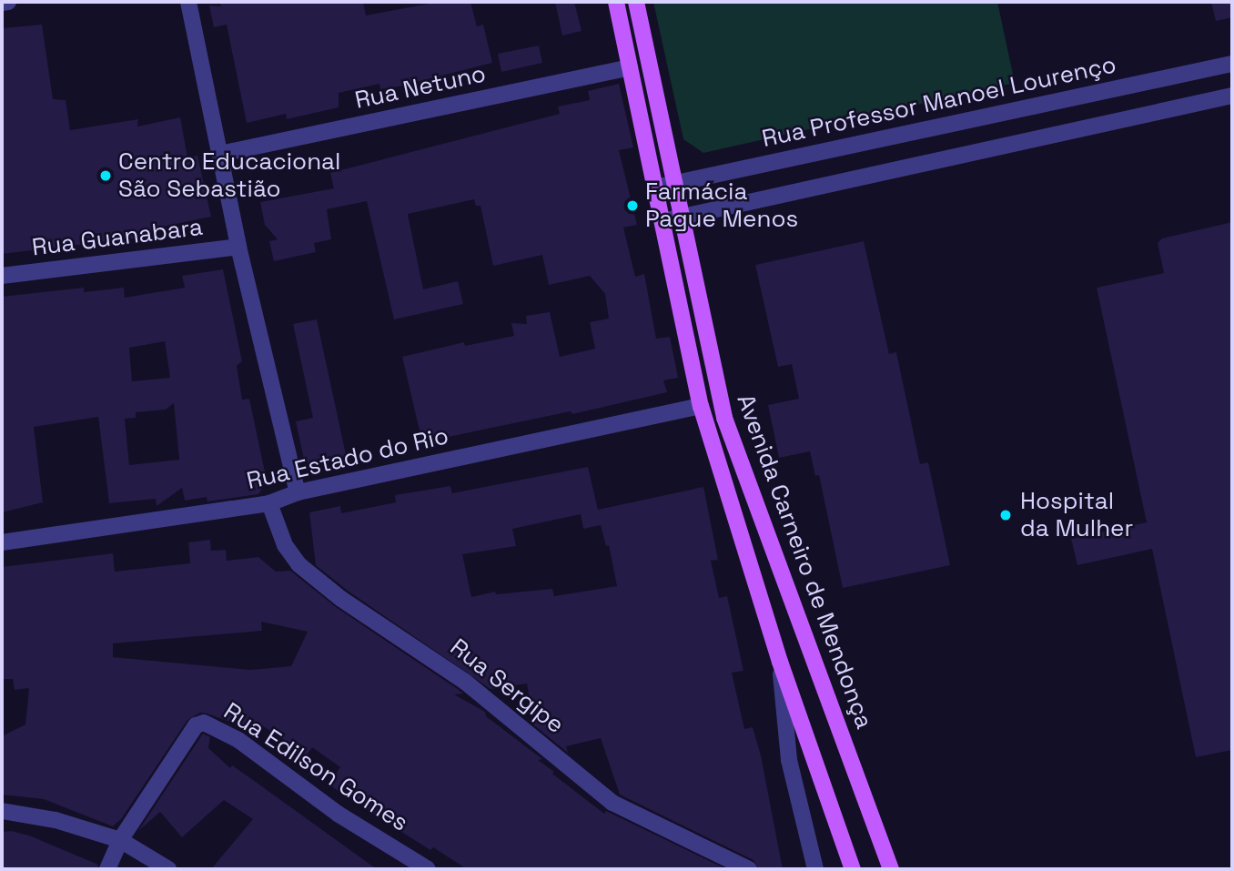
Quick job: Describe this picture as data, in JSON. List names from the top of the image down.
{
  "streets": {
    "main road": ["Avenida Carneiro de Mendonça"],
    "street": [
      "Rua Netuno",
      "Rua Professor Manoel Lourenço",
      "Rua Guanabara",
      "Rua Estado do Rio",
      "Rua Sergipe",
      "Rua Edilson Gomes"
    ]
  },
  "crossings": [
    ["Rua Netuno", "Avenida Carneiro de Mendonça"],
    ["Rua Professor Manoel Lourenço", "Avenida Carneiro de Mendonça"],
    ["Rua Estado do Rio", "Avenida Carneiro de Mendonça"],
    ["Rua Estado do Rio", "Rua Sergipe"]
  ],
  "places": ["Centro Educacional São Sebastião", "Farmácia Pague Menos", "Hospital da Mulher"]
}
